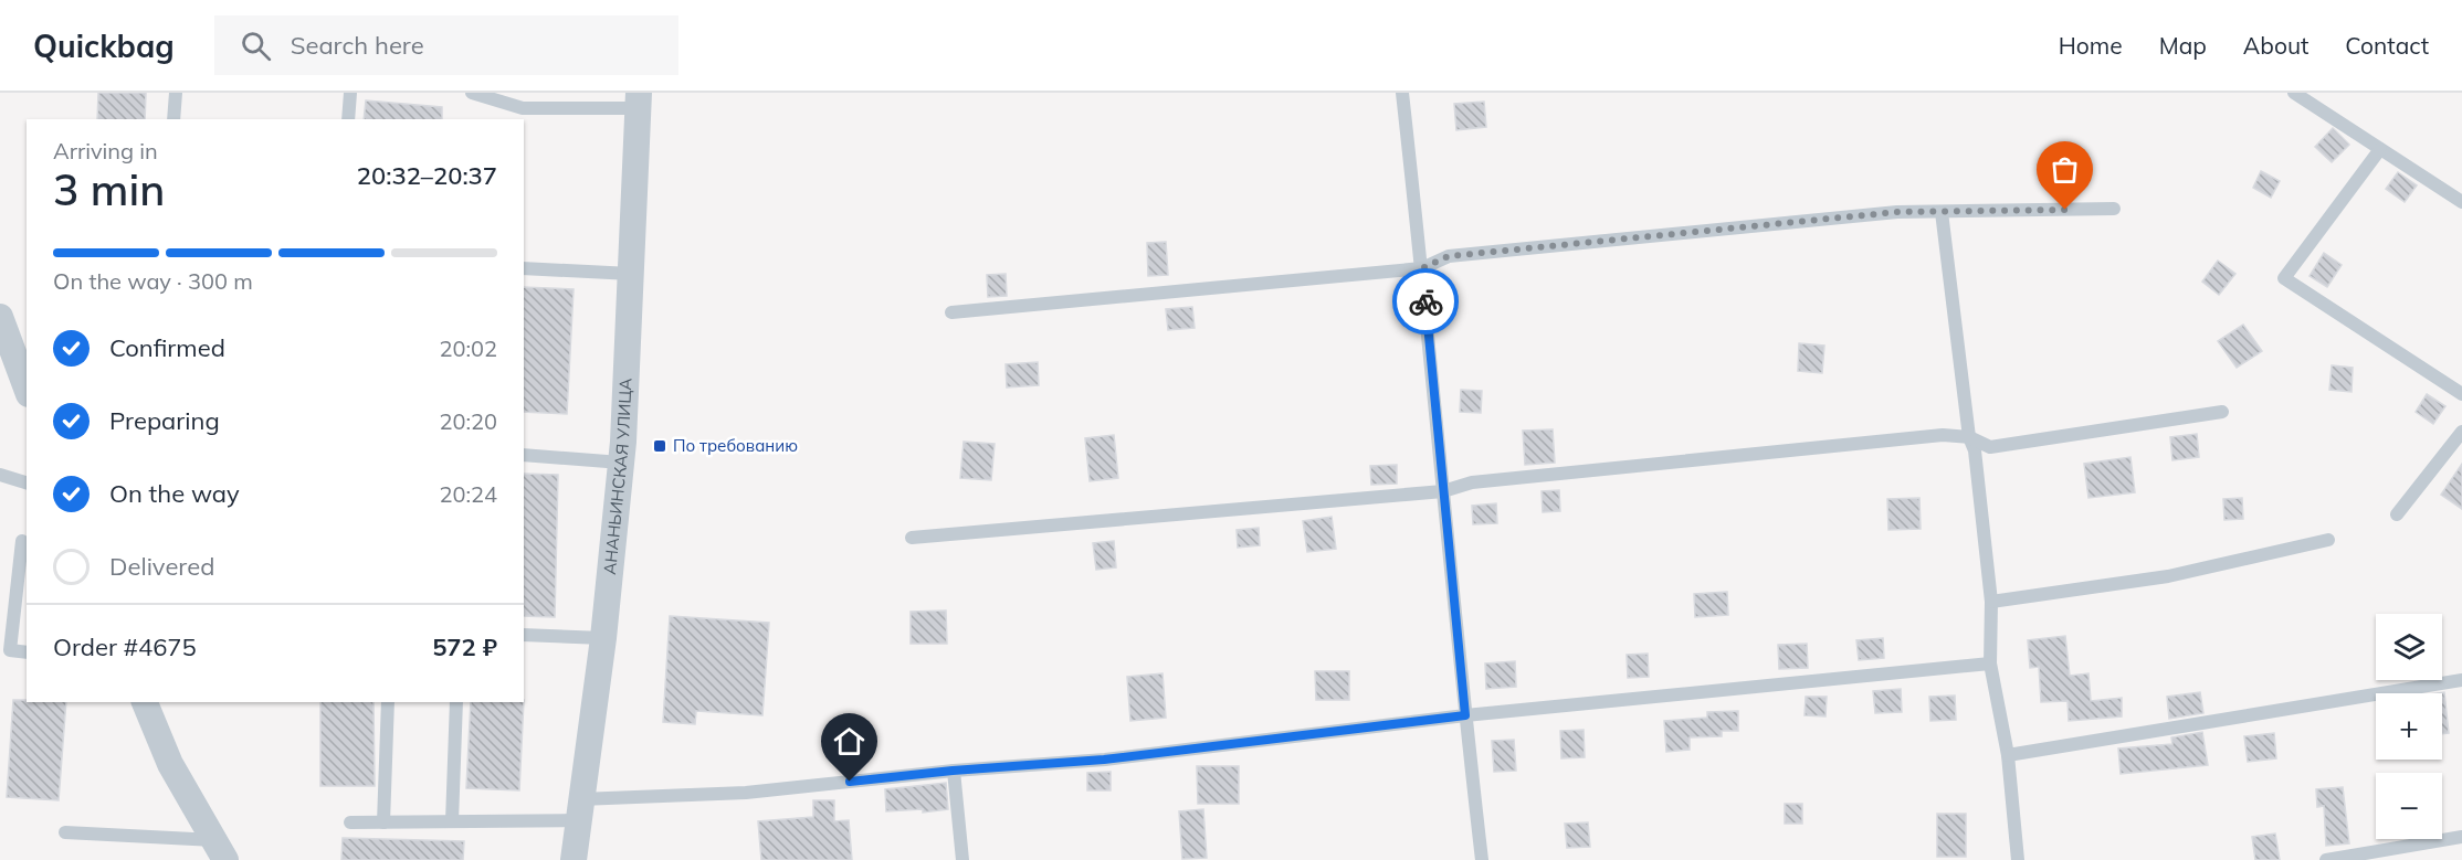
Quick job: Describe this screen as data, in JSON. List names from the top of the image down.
{
  "streets": {
    "street": ["АНАНЬИНСКАЯ УЛИЦА"]
  },
  "places": {
    "transit": ["По требованию"]
  },
  "page": {
    "header": "Quickbag",
    "search": "Search here",
    "nav": [
      "Home",
      "Map",
      "About",
      "Contact"
    ],
    "heading": ["3 min", "Arriving in", "20:32–20:37"],
    "panel": ["Order #4675", "572 ₽"],
    "bar": "On the way · 300 m",
    "list": [
      ["Confirmed", "20:02"],
      ["Preparing", "20:20"],
      ["On the way", "20:24"],
      "Delivered"
    ],
    "map_buttons": ["+", "−"]
  }
}
